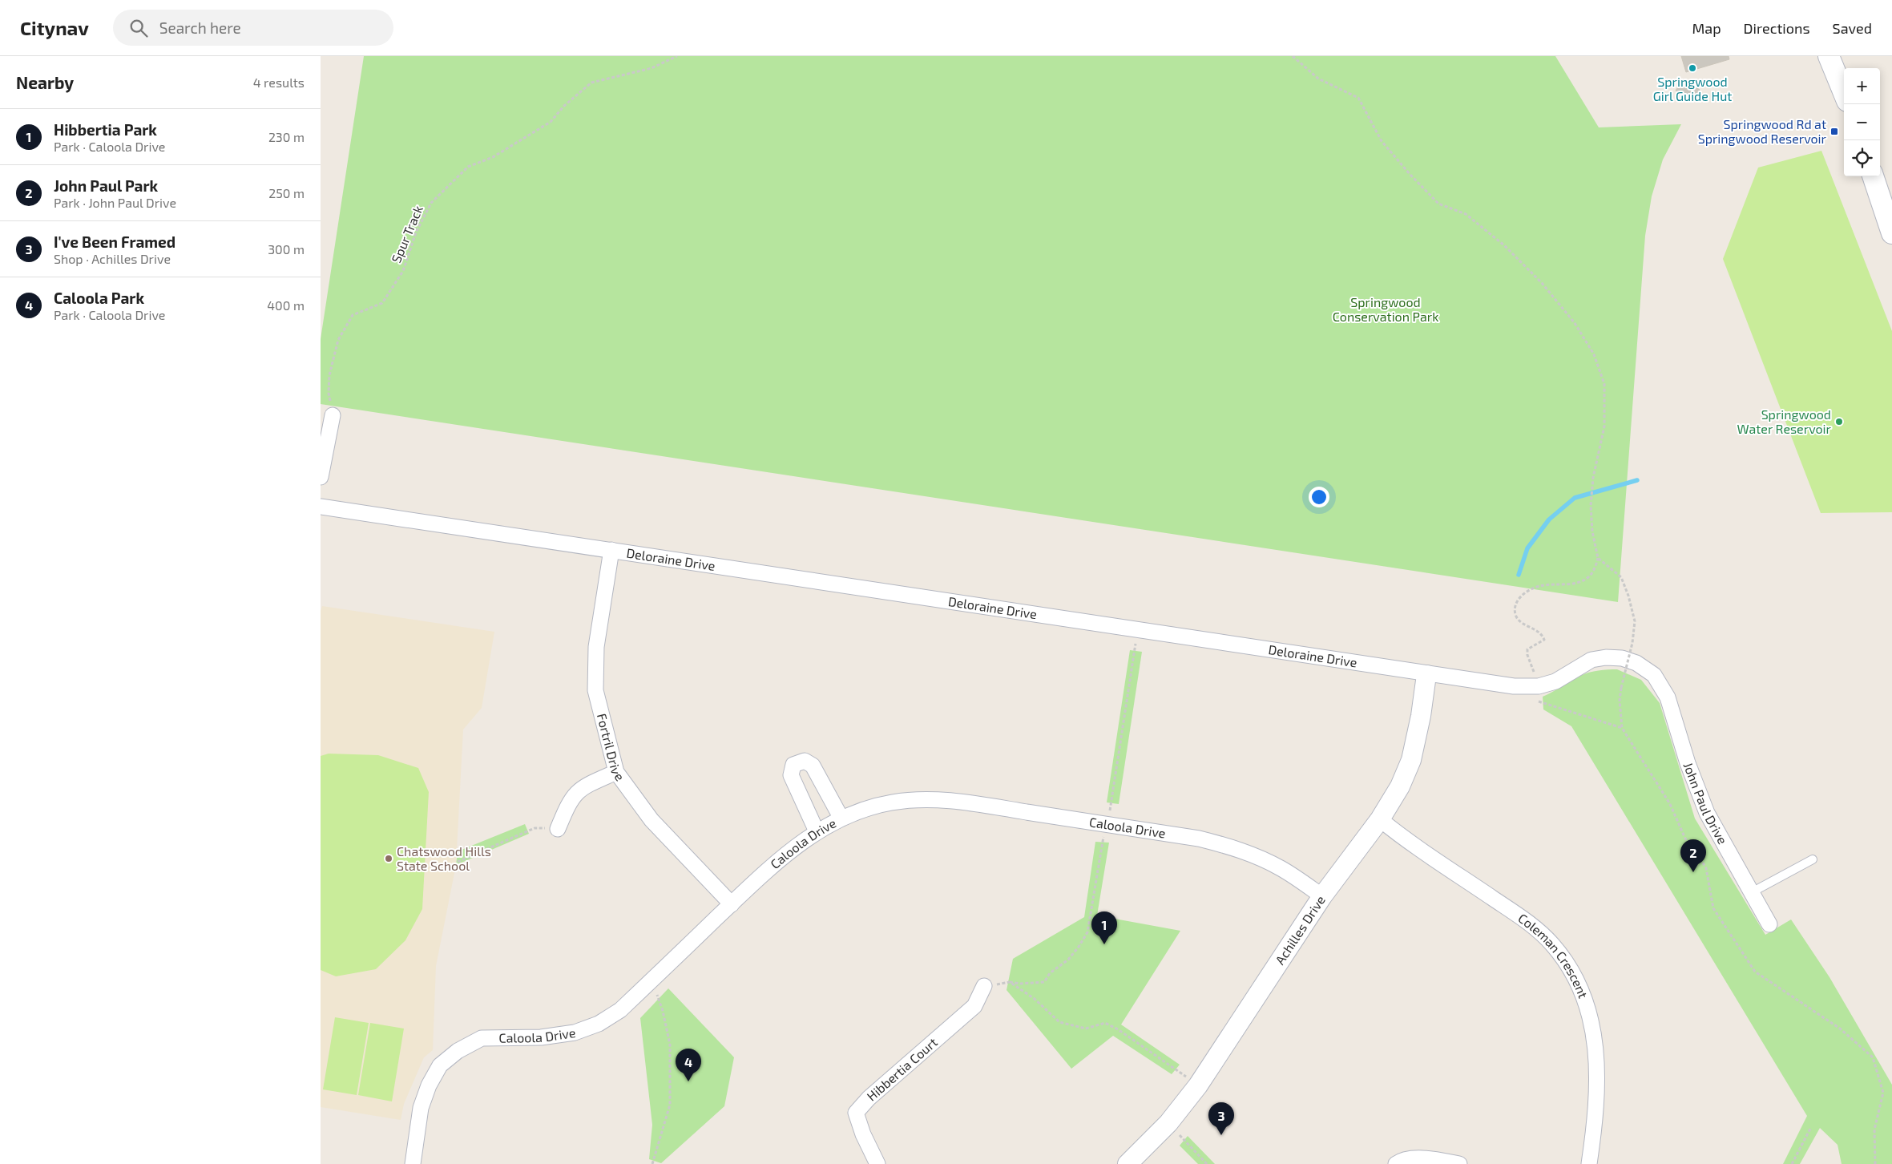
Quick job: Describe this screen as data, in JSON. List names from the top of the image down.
{
  "streets": {
    "street": [
      "Deloraine Drive",
      "Fortril Drive",
      "John Paul Drive",
      "Caloola Drive",
      "Achilles Drive",
      "Coleman Crescent",
      "Hibbertia Court"
    ],
    "path": ["Spur Track"]
  },
  "crossings": [
    ["Deloraine Drive", "Fortril Drive"],
    ["Deloraine Drive", "John Paul Drive"],
    ["Deloraine Drive", "Achilles Drive"],
    ["Fortril Drive", "Caloola Drive"],
    ["Caloola Drive", "Achilles Drive"],
    ["Achilles Drive", "Coleman Crescent"]
  ],
  "parks": ["Springwood Conservation Park"],
  "places": {
    "other": ["Springwood Girl Guide Hut", "Springwood Water Reservoir", "Chatswood Hills State School"],
    "transit": ["Springwood Rd at Springwood Reservoir"]
  },
  "page": {
    "header": "Citynav",
    "search": "Search here",
    "nav": ["Map", "Directions", "Saved"],
    "heading": ["Nearby", "4 results"],
    "map_buttons": ["+", "−"],
    "list": [
      {
        "mark": "1",
        "name": "Hibbertia Park",
        "note": "Park · Caloola Drive",
        "value": "230 m"
      },
      {
        "mark": "2",
        "name": "John Paul Park",
        "note": "Park · John Paul Drive",
        "value": "250 m"
      },
      {
        "mark": "3",
        "name": "I've Been Framed",
        "note": "Shop · Achilles Drive",
        "value": "300 m"
      },
      {
        "mark": "4",
        "name": "Caloola Park",
        "note": "Park · Caloola Drive",
        "value": "400 m"
      }
    ],
    "pins": [
      "2",
      "1",
      "4",
      "3"
    ]
  }
}
